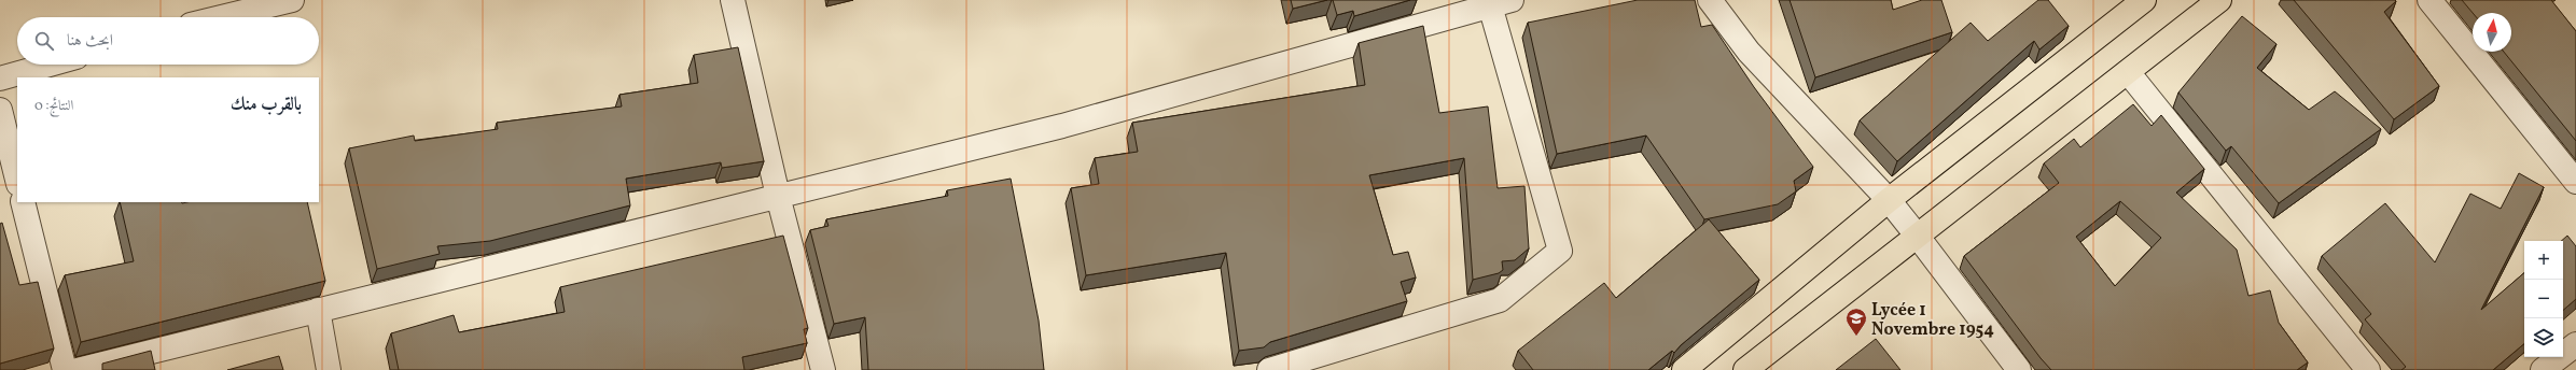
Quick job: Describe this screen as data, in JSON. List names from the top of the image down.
{
  "places": {
    "school or university": ["Lycée 1 Novembre 1954"]
  },
  "north": "top",
  "page": {
    "search": "ابحث هنا",
    "heading": ["بالقرب منك", "النتائج: 0"],
    "map_buttons": ["+", "−"]
  }
}
